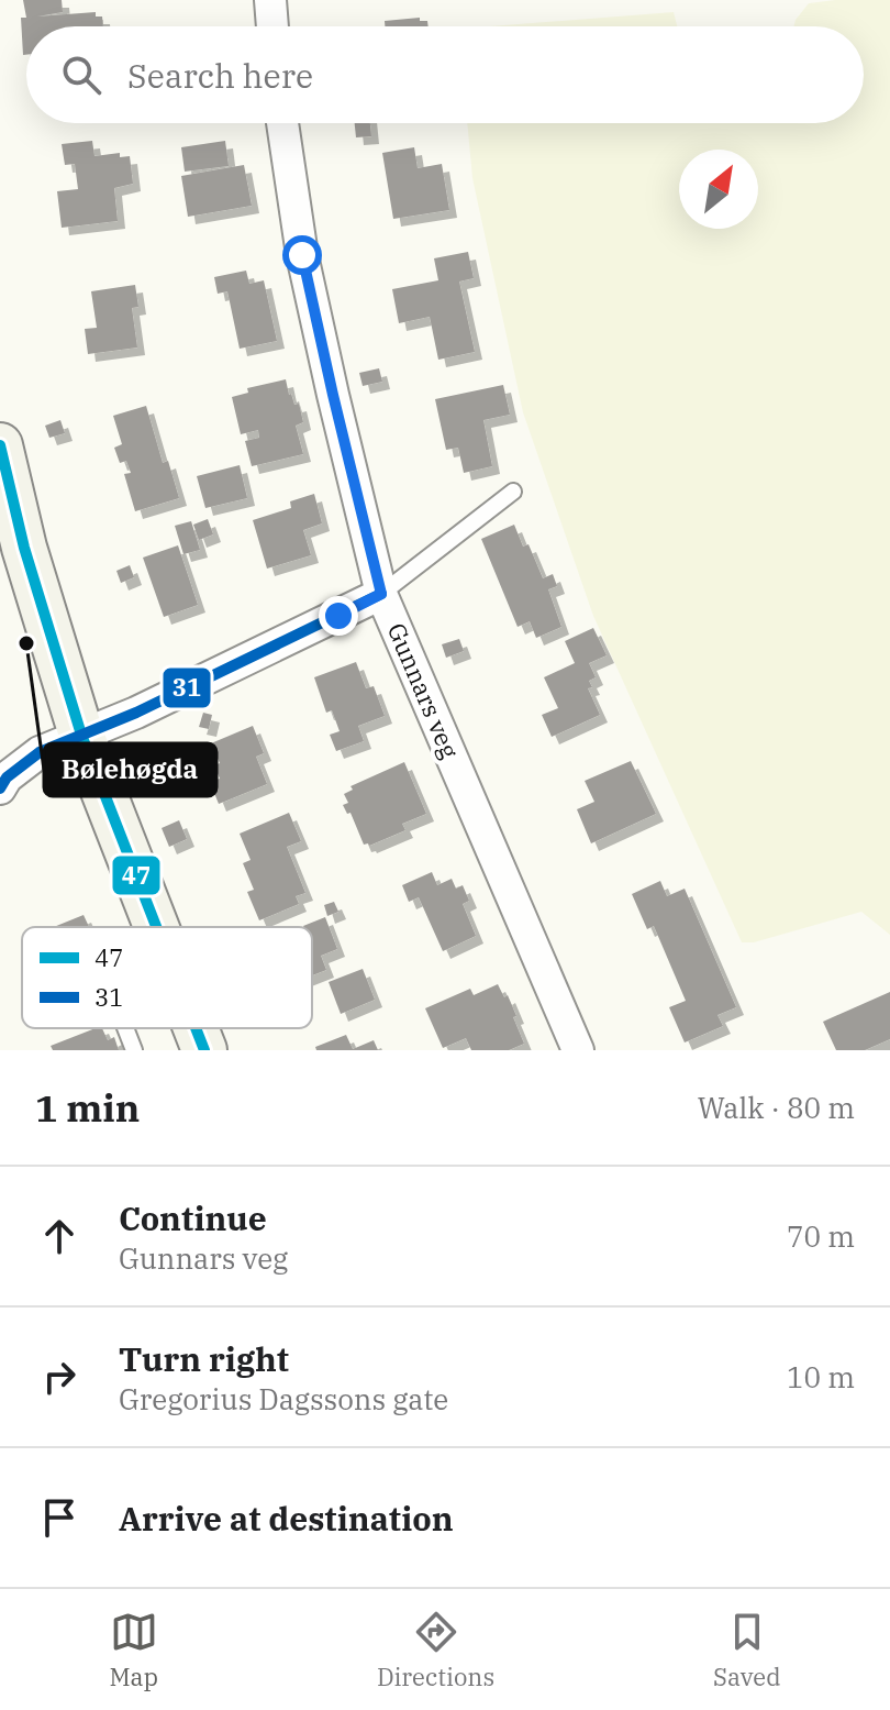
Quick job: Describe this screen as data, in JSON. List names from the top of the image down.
{
  "streets": {
    "street": ["Gunnars veg"]
  },
  "places": ["Bølehøgda"],
  "lines": ["transit line 47", "transit line 31"],
  "legend": ["47", "31"],
  "north": "top right",
  "page": {
    "search": "Search here",
    "heading": ["1 min", "Walk · 80 m"],
    "list": [
      ["Continue", "Gunnars veg", "70 m"],
      ["Turn right", "Gregorius Dagssons gate", "10 m"],
      "Arrive at destination"
    ],
    "nav": ["Map", "Directions", "Saved"]
  }
}
